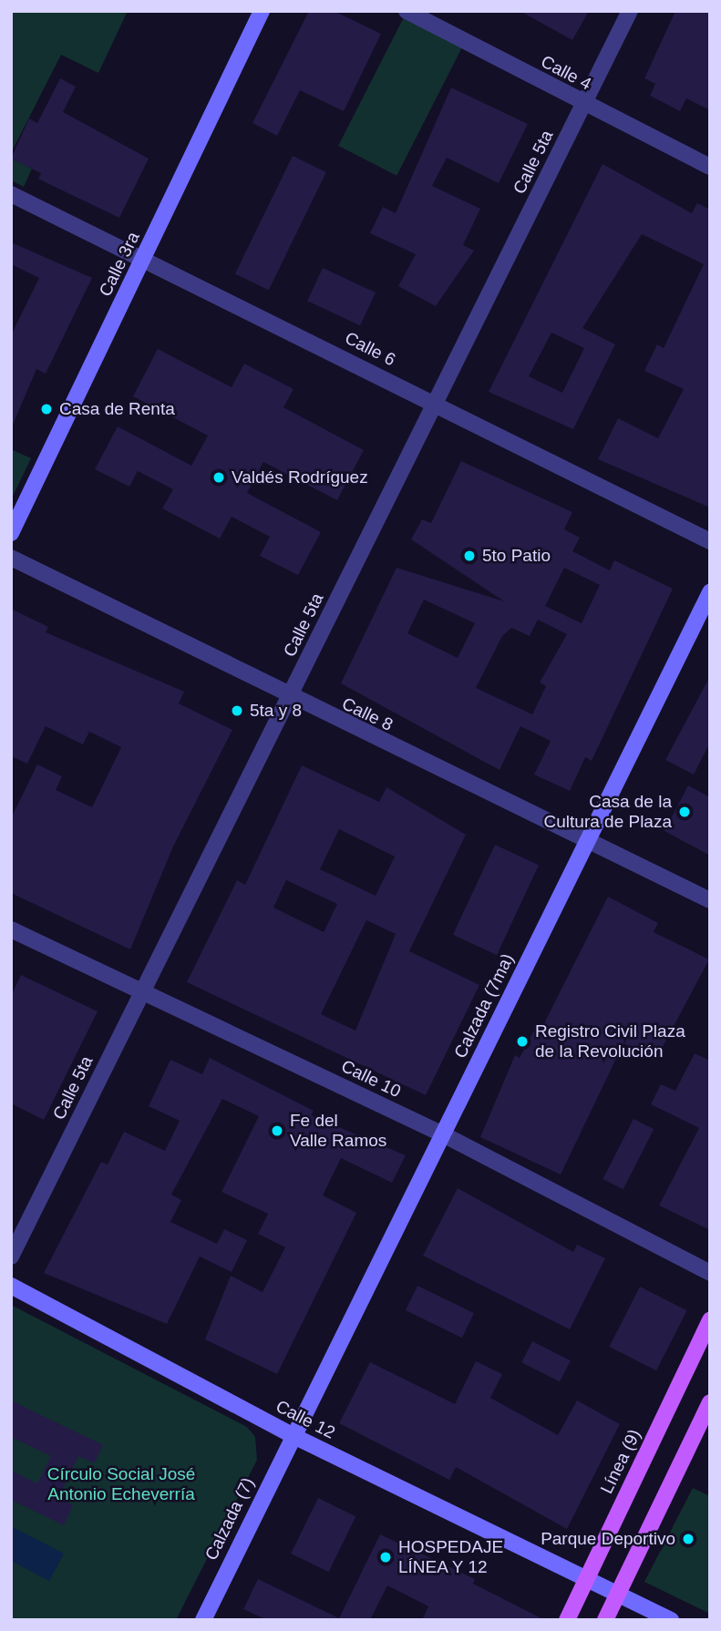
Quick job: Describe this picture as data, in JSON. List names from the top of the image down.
{
  "streets": {
    "main road": [
      "Calle 3ra",
      "Calzada (7ma)",
      "Calle 12",
      "Línea (9)",
      "Calzada (7)"
    ],
    "street": [
      "Calle 4",
      "Calle 5ta",
      "Calle 6",
      "Calle 8",
      "Calle 10"
    ]
  },
  "crossings": [
    ["Calle 4", "Calle 5ta"],
    ["Calle 5ta", "Calle 6"],
    ["Calle 5ta", "Calle 8"],
    ["Calle 5ta", "Calle 10"],
    ["Calle 3ra", "Calle 6"],
    ["Calle 8", "Calzada (7ma)"],
    ["Calzada (7ma)", "Calle 10"],
    ["Calzada (7ma)", "Calle 12"],
    ["Calzada (7ma)", "Calzada (7)"],
    ["Calle 12", "Línea (9)"],
    ["Calle 12", "Calzada (7)"]
  ],
  "parks": ["Círculo Social José Antonio Echeverría"],
  "places": [
    "Casa de Renta",
    "Valdés Rodríguez",
    "5to Patio",
    "5ta y 8",
    "Casa de la Cultura de Plaza",
    "Registro Civil Plaza de la Revolución",
    "Fe del Valle Ramos",
    "Parque Deportivo",
    "HOSPEDAJE LÍNEA Y 12"
  ]
}
